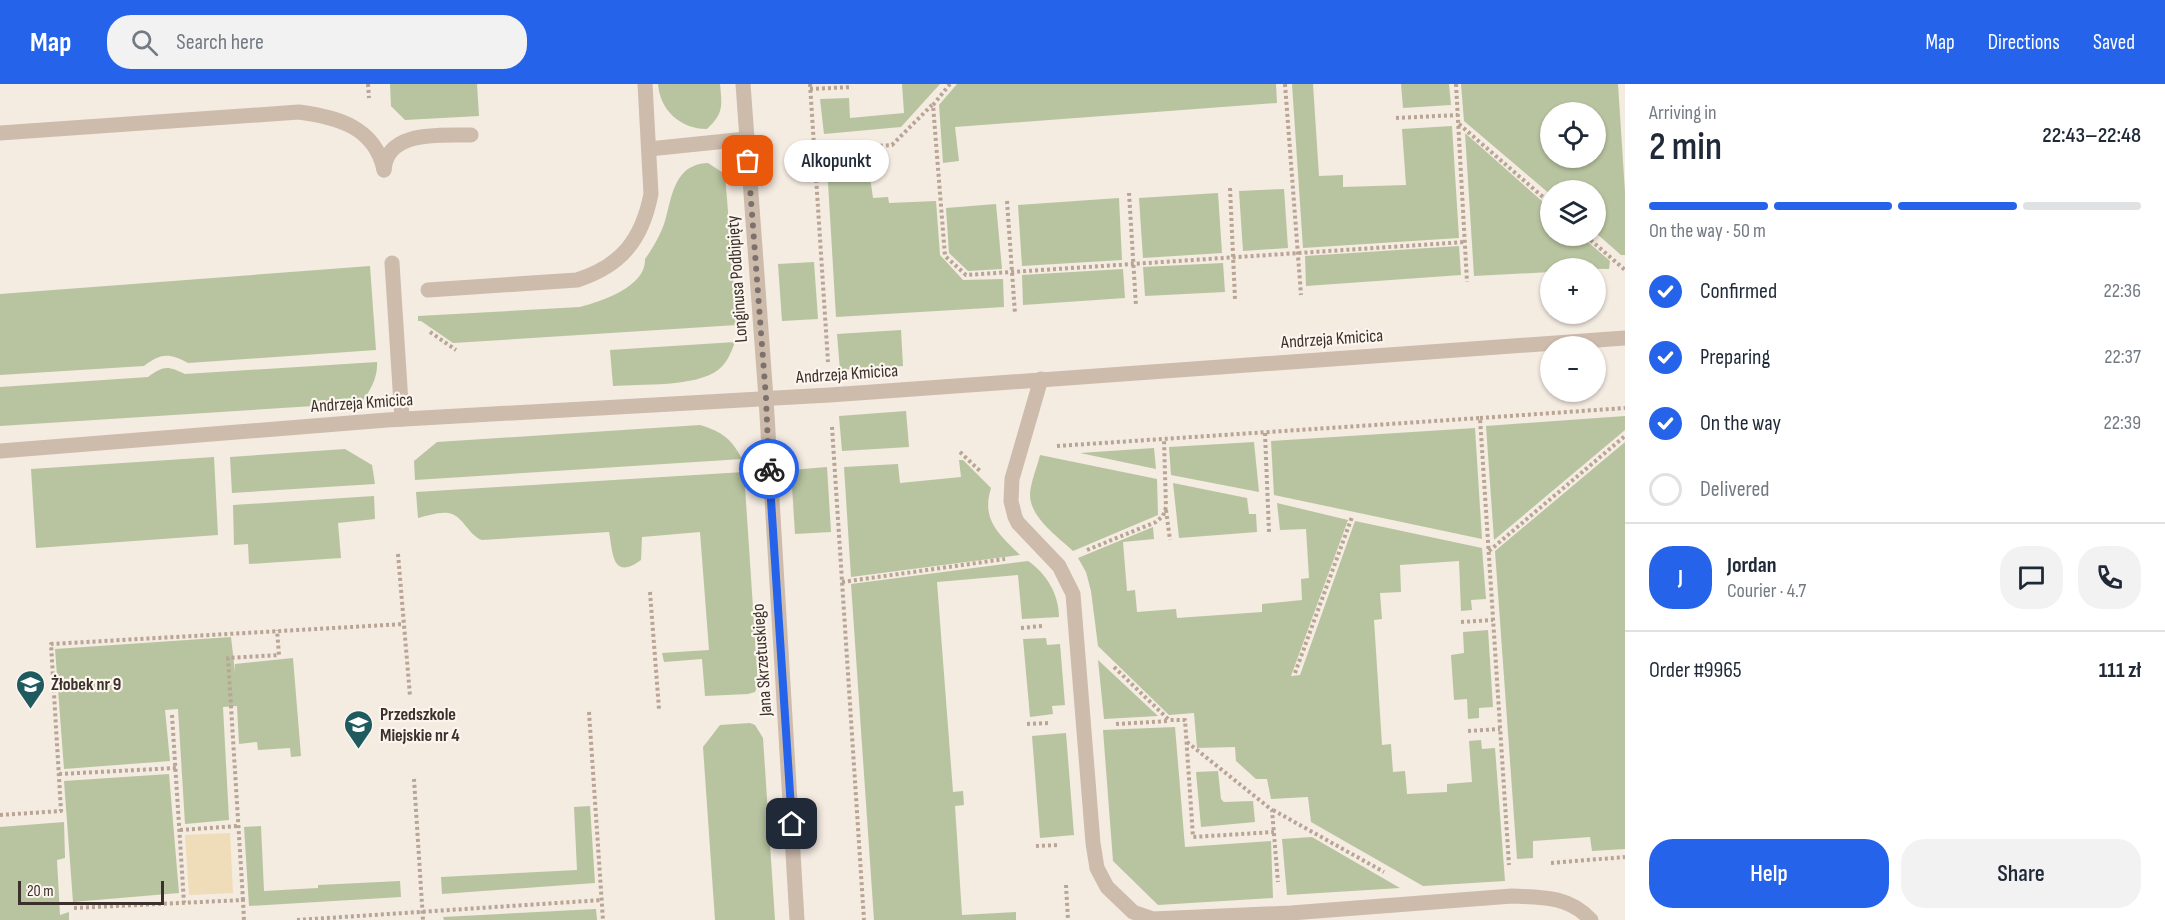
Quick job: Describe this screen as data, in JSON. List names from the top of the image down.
{
  "streets": {
    "street": ["Longinusa Podbipięty", "Andrzeja Kmicica", "Jana Skrzetuskiego"]
  },
  "crossings": [
    ["Longinusa Podbipięty", "Andrzeja Kmicica"],
    ["Longinusa Podbipięty", "Jana Skrzetuskiego"],
    ["Andrzeja Kmicica", "Jana Skrzetuskiego"]
  ],
  "places": {
    "other": ["Alkopunkt"],
    "school or university": ["Żłobek nr 9", "Przedszkole Miejskie nr 4"]
  },
  "scale_bar": "20 m",
  "page": {
    "header": "Map",
    "search": "Search here",
    "nav": ["Map", "Directions", "Saved"],
    "heading": ["2 min", "Arriving in", "22:43–22:48"],
    "panel": [
      "Jordan",
      "Courier · 4.7",
      "Order #9965",
      "111 zł"
    ],
    "map_buttons": ["+", "−"],
    "bubble": "Alkopunkt",
    "bar": "On the way · 50 m",
    "list": [
      ["Confirmed", "22:36"],
      ["Preparing", "22:37"],
      ["On the way", "22:39"],
      "Delivered"
    ],
    "round": "J",
    "buttons": ["Help", "Share"],
    "scale": "20 m"
  }
}
